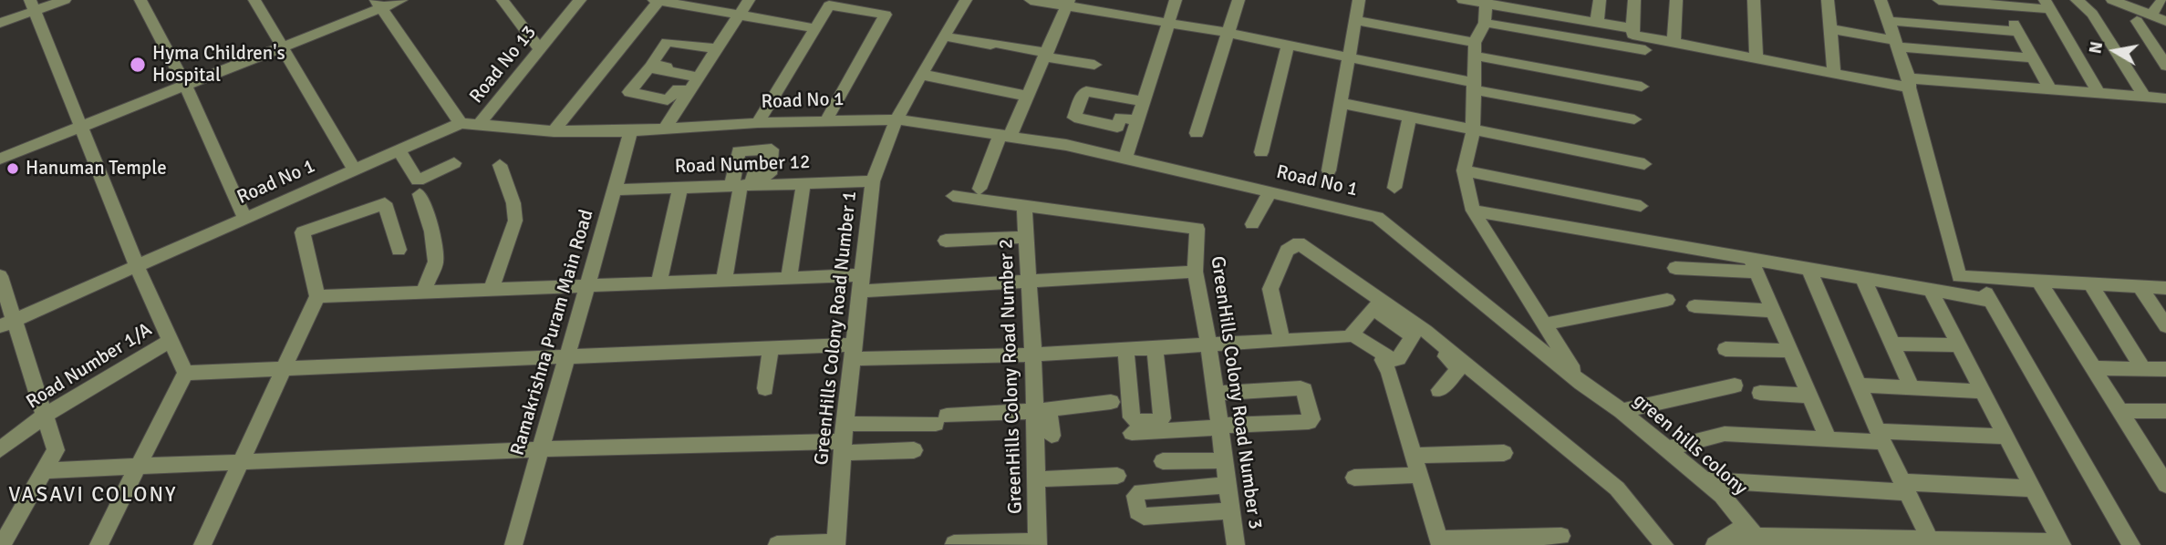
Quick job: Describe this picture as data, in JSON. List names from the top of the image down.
{
  "streets": {
    "street": [
      "Road No 13",
      "Road No 1",
      "Road Number 12",
      "GreenHills Colony Road Number 1",
      "Ramakrishna Puram Main Road",
      "Road Number 1/A",
      "GreenHills Colony Road Number 2",
      "GreenHills Colony Road Number 3",
      "green hills colony"
    ]
  },
  "crossings": [
    ["Road No 13", "Road No 1"],
    ["Road No 1", "GreenHills Colony Road Number 1"],
    ["Road No 1", "Ramakrishna Puram Main Road"],
    ["Road No 1", "green hills colony"],
    ["Road Number 12", "GreenHills Colony Road Number 1"],
    ["Road Number 12", "Ramakrishna Puram Main Road"],
    ["GreenHills Colony Road Number 2", "GreenHills Colony Road Number 3"]
  ],
  "districts": ["VASAVI COLONY"],
  "places": ["Hyma Children's Hospital", "Hanuman Temple"],
  "north": "left"
}
